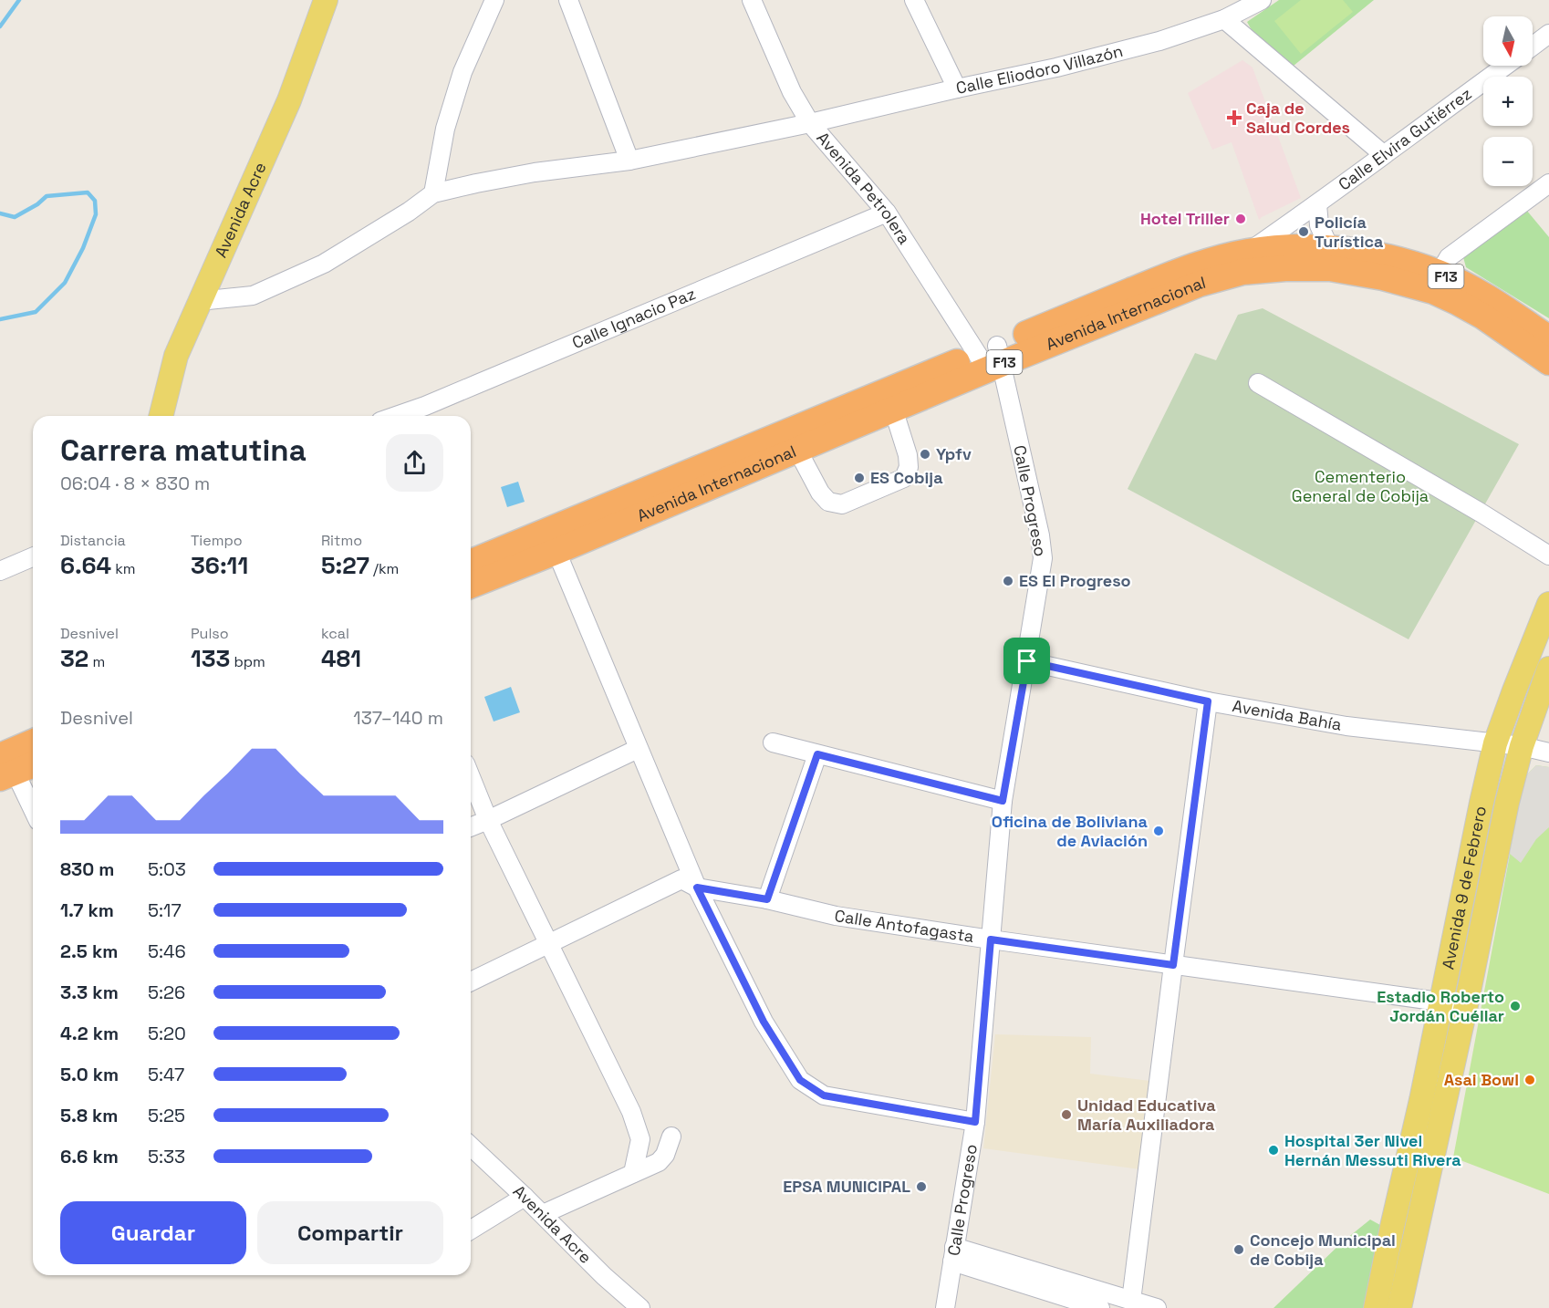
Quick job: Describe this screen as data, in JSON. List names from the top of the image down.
{
  "streets": {
    "highway": ["F13", "Avenida Internacional"],
    "main road": ["Avenida Acre", "Avenida 9 de Febrero"],
    "street": [
      "Calle Eliodoro Villazón",
      "Calle Elvira Gutiérrez",
      "Avenida Petrolera",
      "Calle Ignacio Paz",
      "Calle Progreso",
      "Avenida Bahía",
      "Calle Antofagasta"
    ]
  },
  "crossings": [
    ["Calle Eliodoro Villazón", "Avenida Petrolera"],
    ["Calle Elvira Gutiérrez", "Avenida Internacional"],
    ["Avenida Petrolera", "Avenida Internacional"],
    ["Avenida Petrolera", "Calle Ignacio Paz"],
    ["Avenida Petrolera", "Calle Progreso"],
    ["Avenida Internacional", "Calle Progreso"],
    ["Calle Progreso", "Avenida Bahía"],
    ["Calle Progreso", "Calle Antofagasta"],
    ["Avenida Bahía", "Avenida 9 de Febrero"],
    ["Avenida 9 de Febrero", "Calle Antofagasta"]
  ],
  "parks": ["Cementerio General de Cobija"],
  "places": {
    "health": ["Caja de Salud Cordes"],
    "other": [
      "Hotel Triller",
      "Policía Turística",
      "Ypfv",
      "ES Cobija",
      "ES El Progreso",
      "Oficina de Boliviana de Aviación",
      "Estadio Roberto Jordán Cuéllar",
      "Asai Bowl",
      "Unidad Educativa María Auxiliadora",
      "Hospital 3er Nivel Hernán Messuti Rivera",
      "EPSA MUNICIPAL",
      "Concejo Municipal de Cobija"
    ]
  },
  "north": "bottom",
  "page": {
    "map_buttons": ["+", "−"],
    "heading": ["Carrera matutina", "06:04 · 8 × 830 m"],
    "stats": [
      ["Distancia", "6.64 km"],
      ["Tiempo", "36:11"],
      ["Ritmo", "5:27 /km"],
      ["Desnivel", "32 m"],
      ["Pulso", "133 bpm"],
      ["kcal", "481"]
    ],
    "chart": ["Desnivel", "137–140 m"],
    "list": [
      {
        "name": "830 m",
        "note": "5:03"
      },
      {
        "name": "1.7 km",
        "note": "5:17"
      },
      {
        "name": "2.5 km",
        "note": "5:46"
      },
      {
        "name": "3.3 km",
        "note": "5:26"
      },
      {
        "name": "4.2 km",
        "note": "5:20"
      },
      {
        "name": "5.0 km",
        "note": "5:47"
      },
      {
        "name": "5.8 km",
        "note": "5:25"
      },
      {
        "name": "6.6 km",
        "note": "5:33"
      }
    ],
    "buttons": ["Guardar", "Compartir"]
  }
}
